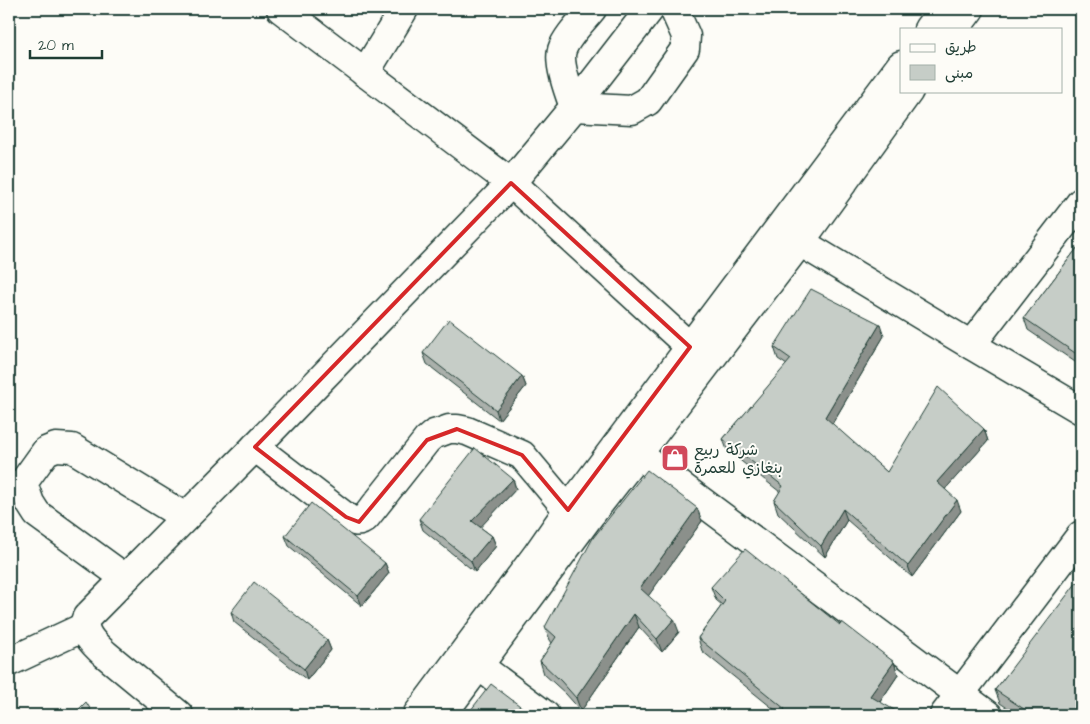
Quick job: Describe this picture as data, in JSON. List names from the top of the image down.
{
  "places": {
    "shop": ["شركة ربيع بنغازي للعمرة"]
  },
  "legend": ["طريق", "مبنى"],
  "scale_bar": "20 m"
}
